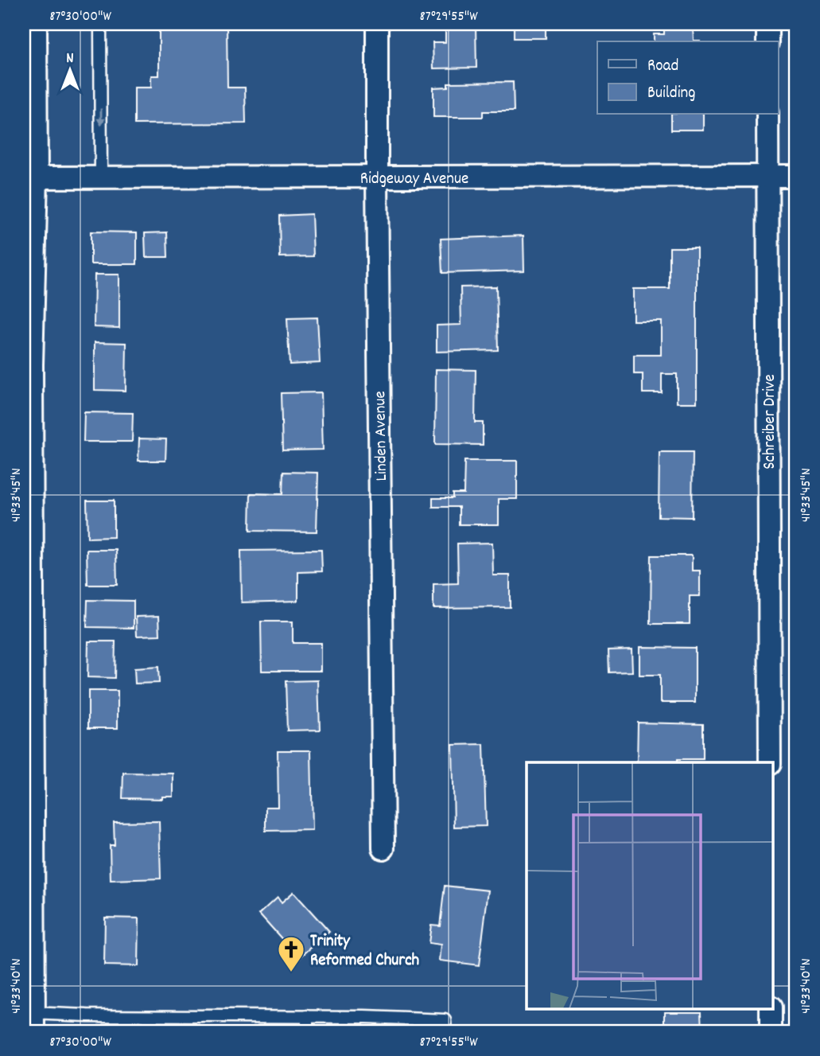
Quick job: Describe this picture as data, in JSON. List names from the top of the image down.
{
  "streets": {
    "street": ["Ridgeway Avenue", "Schreiber Drive", "Linden Avenue"]
  },
  "crossings": [
    ["Ridgeway Avenue", "Schreiber Drive"],
    ["Ridgeway Avenue", "Linden Avenue"]
  ],
  "places": {
    "church": ["Trinity Reformed Church"]
  },
  "legend": ["Road", "Building"],
  "north": "top",
  "coordinates": [
    "87°30'00\"W",
    "87°29'55\"W",
    "41°33'45\"N",
    "41°33'40\"N"
  ]
}
